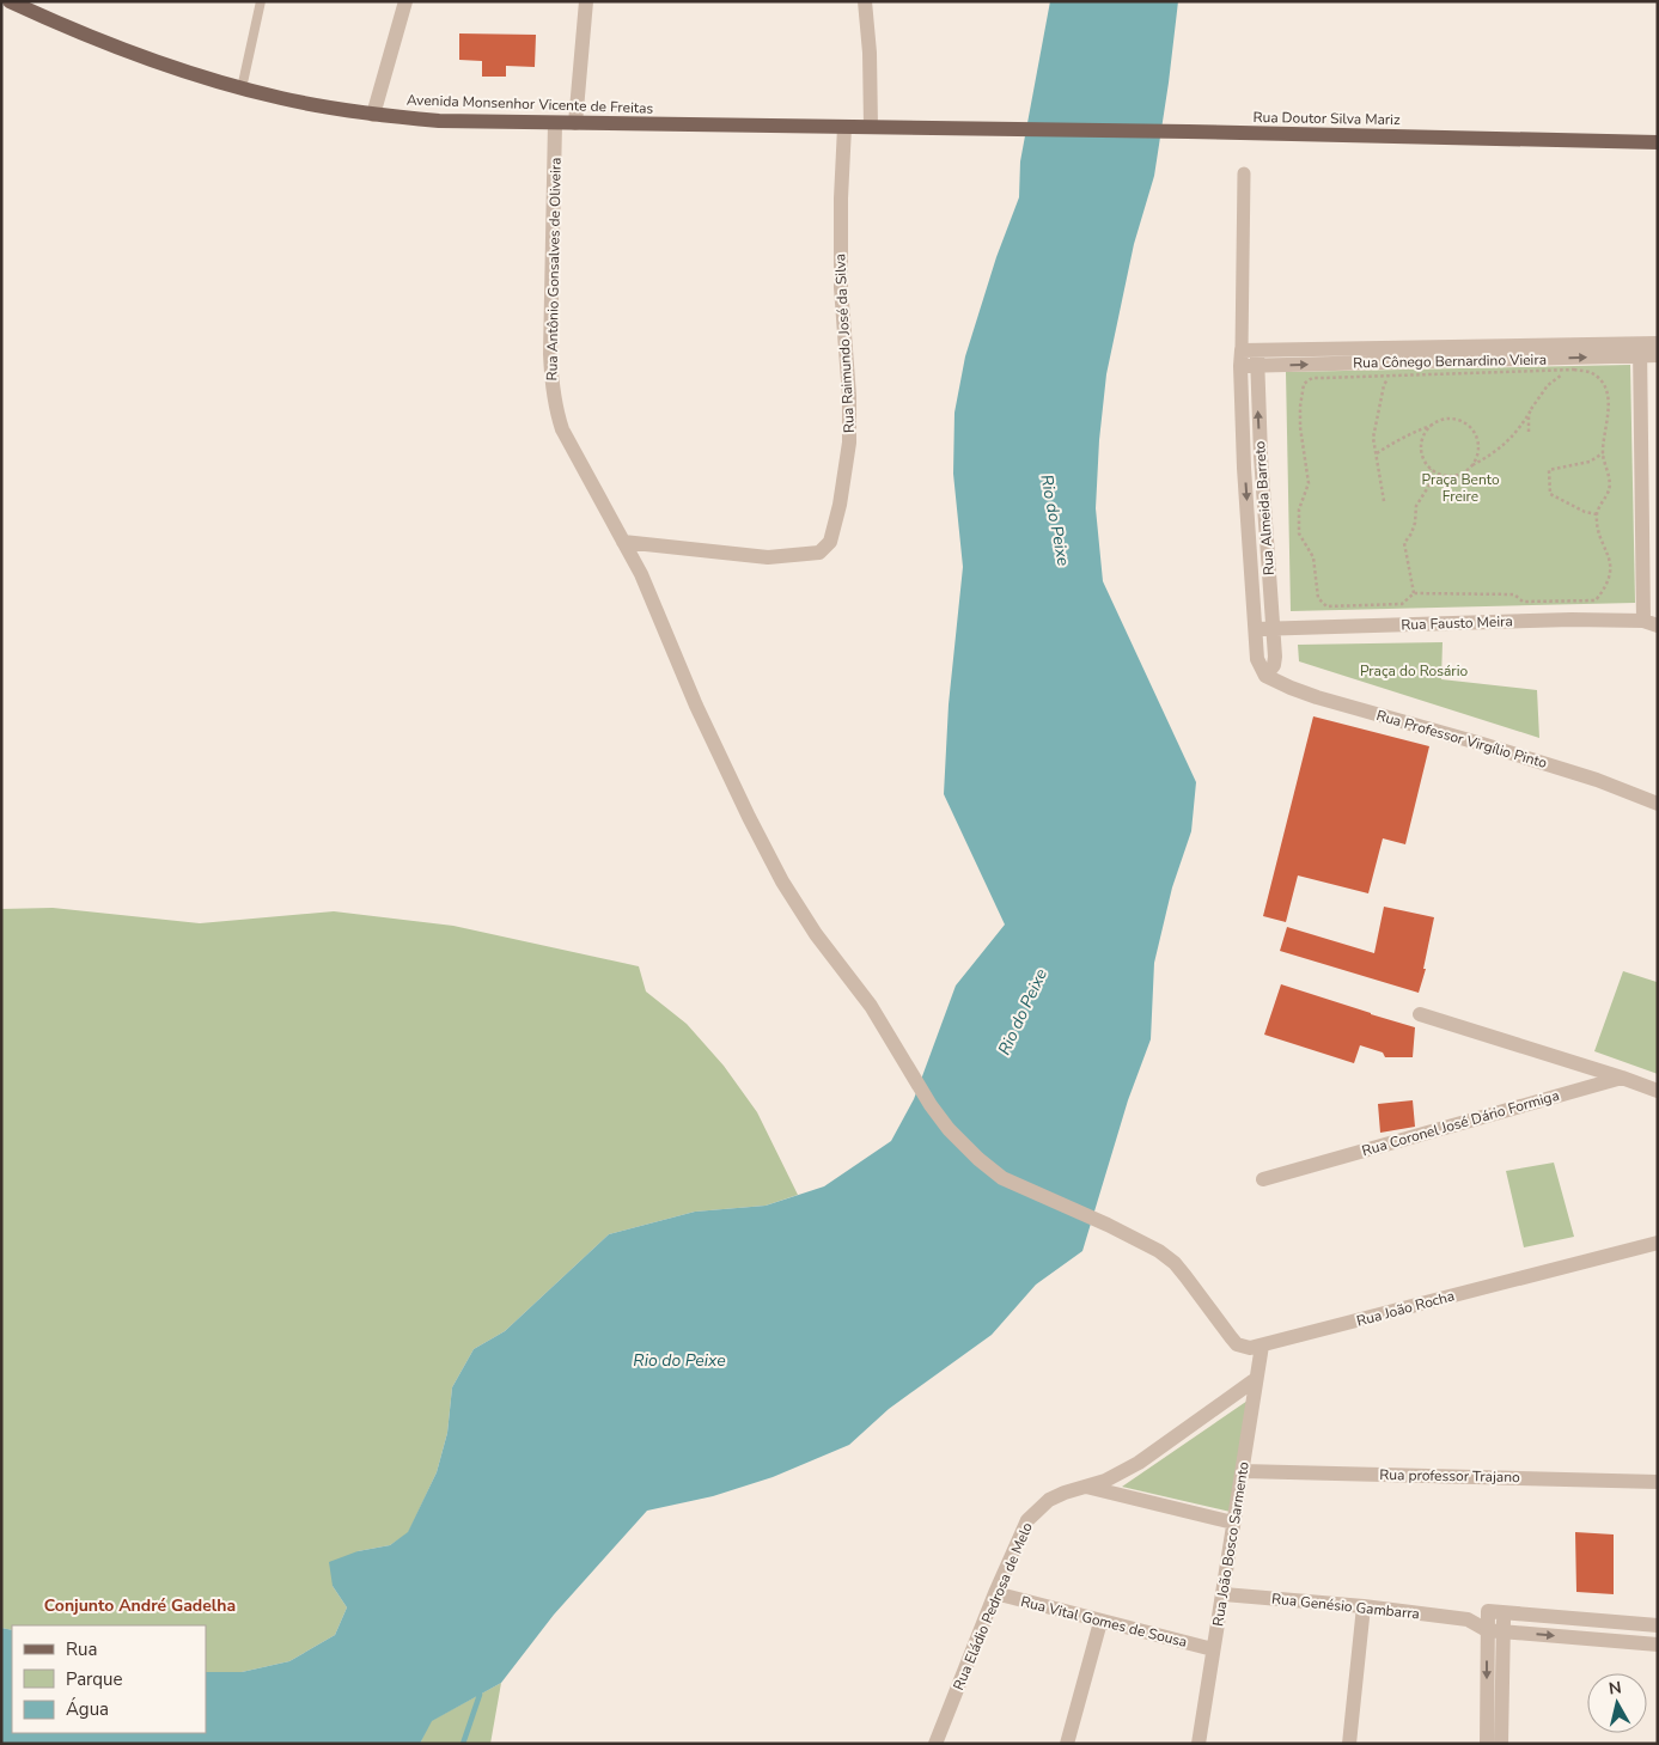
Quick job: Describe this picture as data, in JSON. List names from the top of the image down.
{
  "streets": {
    "main road": ["Avenida Monsenhor Vicente de Freitas", "Rua Doutor Silva Mariz"],
    "street": [
      "Rua Antônio Gonsalves de Oliveira",
      "Rua Raimundo José da Silva",
      "Rua Cônego Bernardino Vieira",
      "Rua Almeida Barreto",
      "Rua Fausto Meira",
      "Rua Professor Virgílio Pinto",
      "Rua Coronel José Dário Formiga",
      "Rua João Rocha",
      "Rua professor Trajano",
      "Rua João Bosco Sarmento",
      "Rua Eládio Pedrosa de Melo",
      "Rua Genésio Gambarra",
      "Rua Vital Gomes de Sousa"
    ]
  },
  "crossings": [
    ["Avenida Monsenhor Vicente de Freitas", "Rua Doutor Silva Mariz"],
    ["Avenida Monsenhor Vicente de Freitas", "Rua Antônio Gonsalves de Oliveira"],
    ["Avenida Monsenhor Vicente de Freitas", "Rua Raimundo José da Silva"],
    ["Rua Antônio Gonsalves de Oliveira", "Rua Raimundo José da Silva"],
    ["Rua Antônio Gonsalves de Oliveira", "Rua João Rocha"],
    ["Rua Cônego Bernardino Vieira", "Rua Almeida Barreto"],
    ["Rua Almeida Barreto", "Rua Fausto Meira"],
    ["Rua Almeida Barreto", "Rua Professor Virgílio Pinto"],
    ["Rua João Rocha", "Rua João Bosco Sarmento"],
    ["Rua professor Trajano", "Rua João Bosco Sarmento"],
    ["Rua João Bosco Sarmento", "Rua Eládio Pedrosa de Melo"],
    ["Rua João Bosco Sarmento", "Rua Genésio Gambarra"],
    ["Rua João Bosco Sarmento", "Rua Vital Gomes de Sousa"],
    ["Rua Eládio Pedrosa de Melo", "Rua Vital Gomes de Sousa"]
  ],
  "districts": ["Conjunto André Gadelha"],
  "water": ["Rio do Peixe"],
  "parks": ["Praça Bento Freire", "Praça do Rosário"],
  "legend": ["Rua", "Parque", "Água"],
  "north": "top"
}
